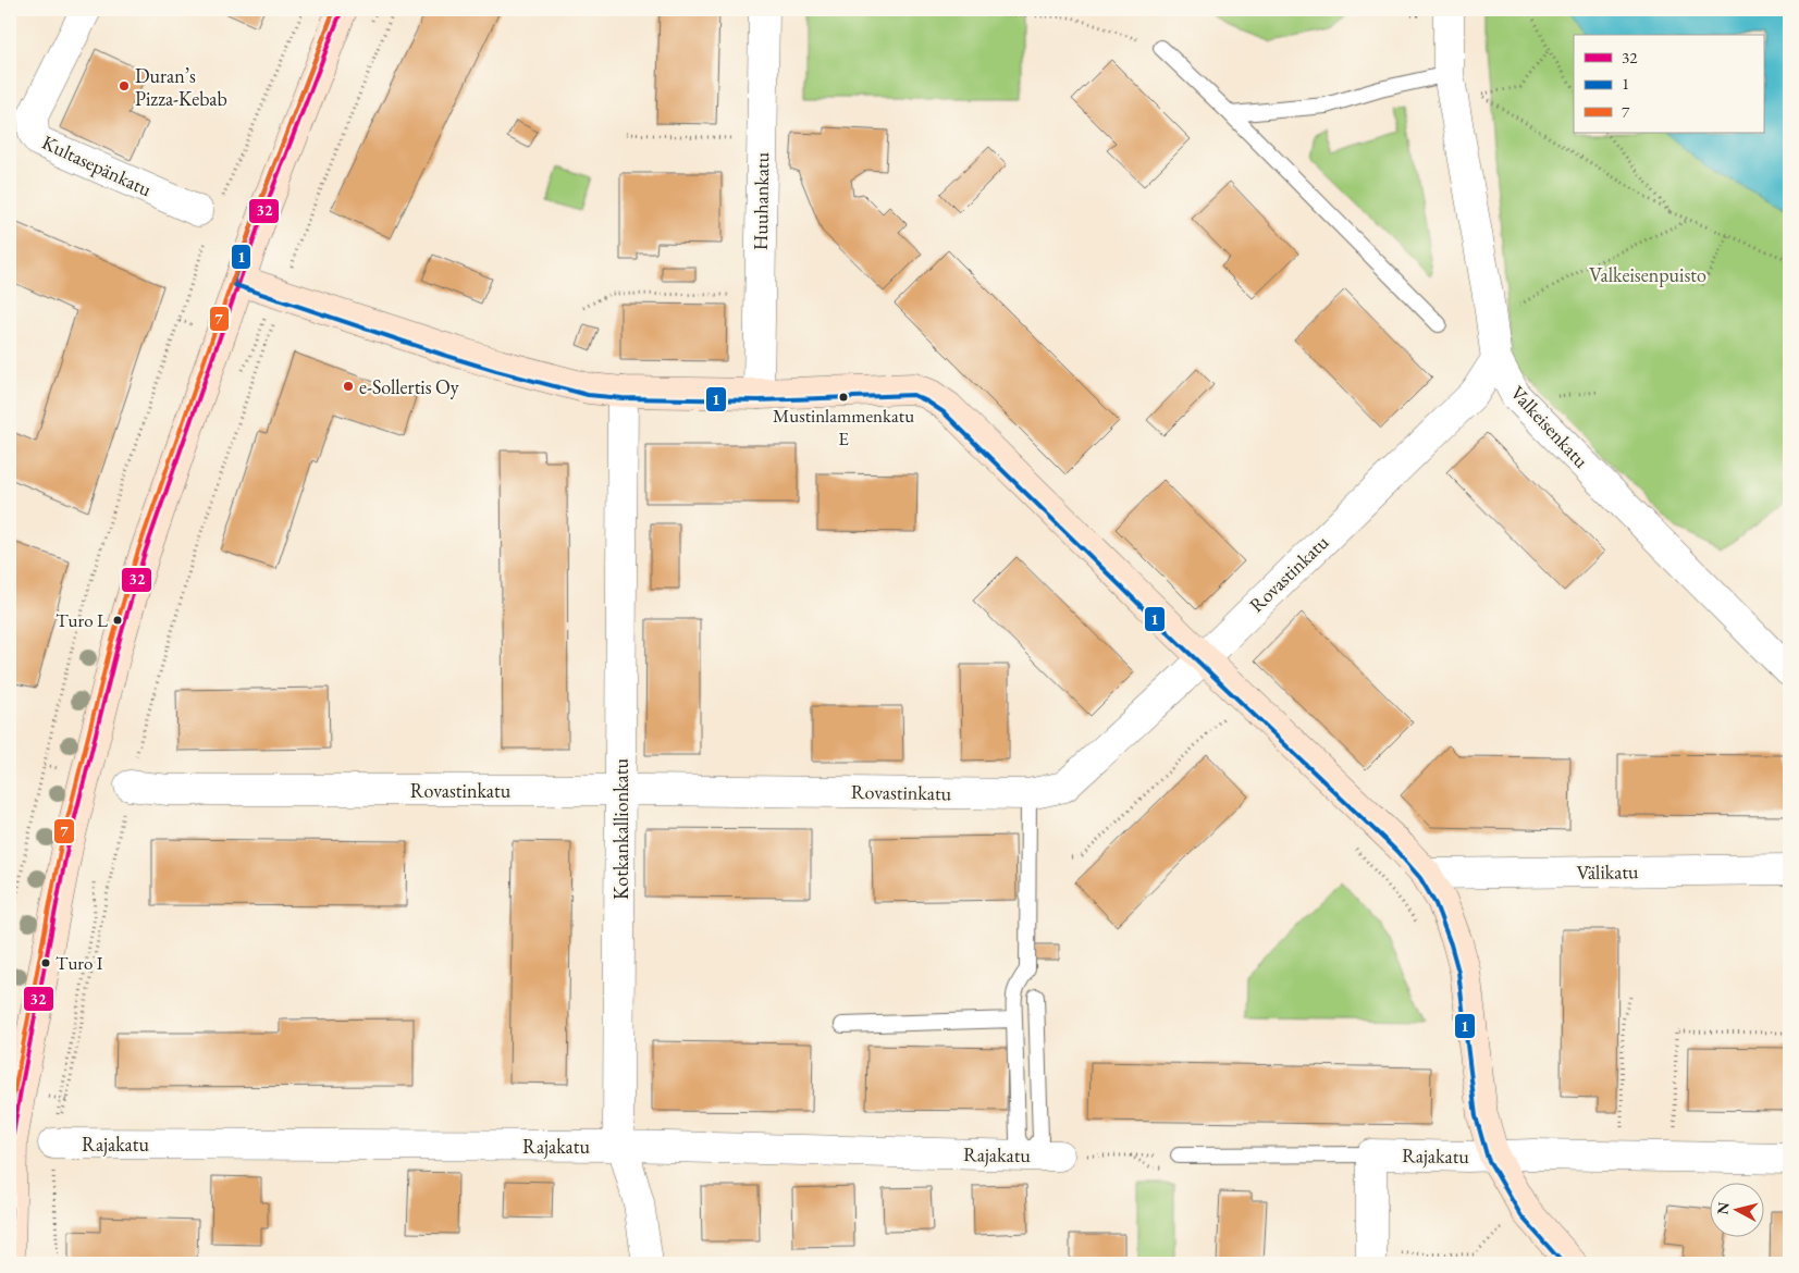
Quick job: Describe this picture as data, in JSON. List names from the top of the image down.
{
  "streets": {
    "street": [
      "Kultasepänkatu",
      "Huuhankatu",
      "Valkeisenkatu",
      "Rovastinkatu",
      "Kotkankallionkatu",
      "Välikatu",
      "Rajakatu"
    ]
  },
  "crossings": [
    ["Valkeisenkatu", "Rovastinkatu"],
    ["Rovastinkatu", "Kotkankallionkatu"],
    ["Kotkankallionkatu", "Rajakatu"]
  ],
  "parks": ["Valkeisenpuisto"],
  "places": [
    "Duran’s Pizza-Kebab",
    "e-Sollertis Oy",
    "Mustinlammenkatu E",
    "Turo L",
    "Turo I"
  ],
  "lines": ["transit line 32", "transit line 1", "transit line 7"],
  "legend": ["32", "1", "7"],
  "north": "left"
}
